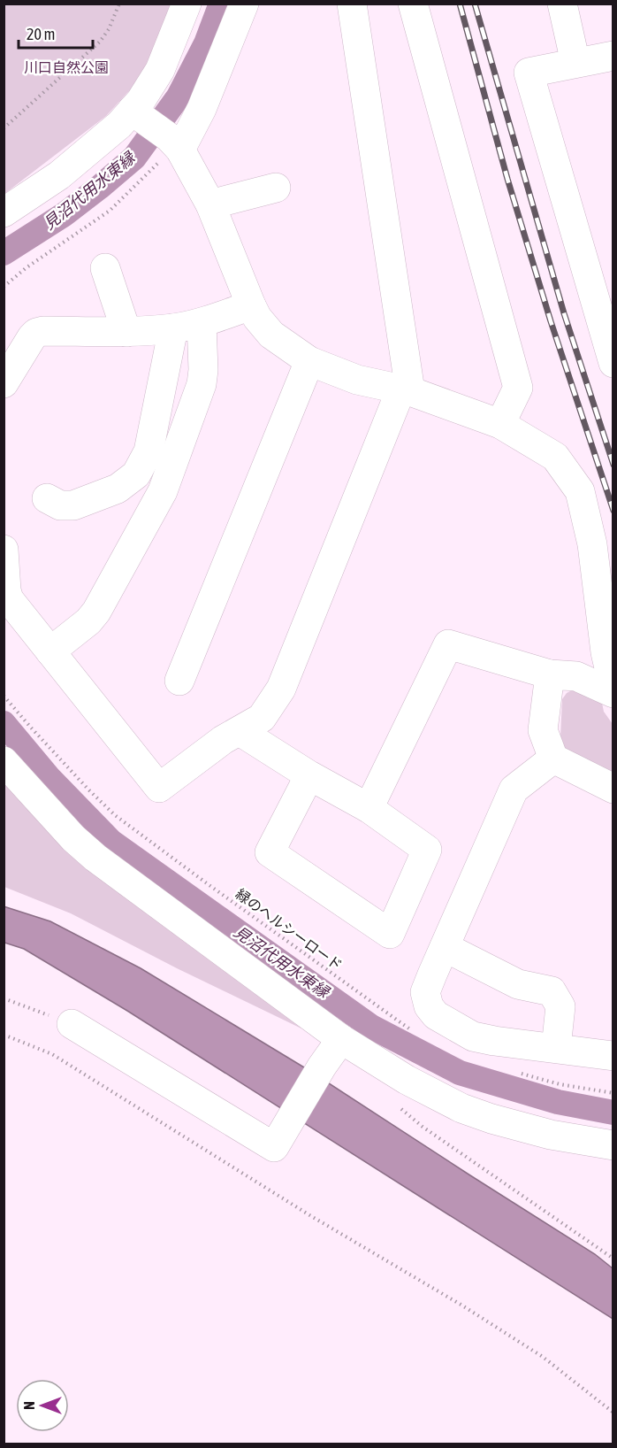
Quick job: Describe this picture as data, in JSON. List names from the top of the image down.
{
  "streets": {
    "path": ["緑のヘルシーロード"]
  },
  "water": ["見沼代用水東縁"],
  "parks": ["川口自然公園"],
  "scale_bar": "20 m",
  "north": "left"
}
